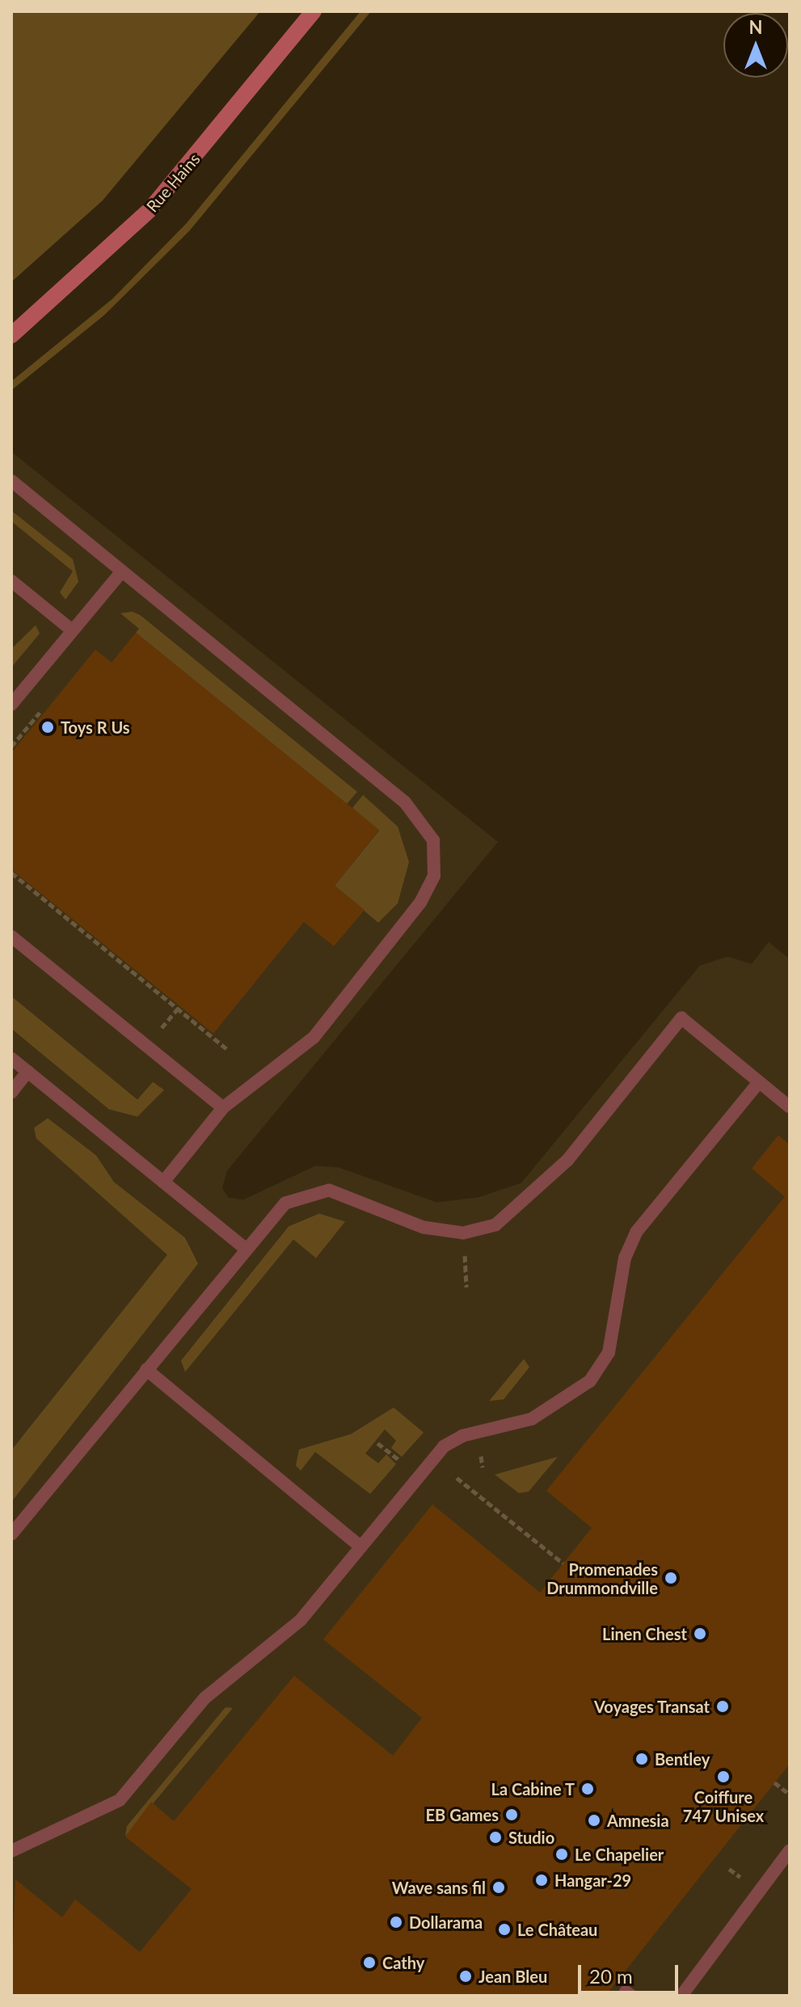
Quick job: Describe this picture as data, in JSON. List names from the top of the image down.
{
  "streets": {
    "street": ["Rue Hains"]
  },
  "places": [
    "Toys R Us",
    "Promenades Drummondville",
    "Linen Chest",
    "Voyages Transat",
    "Bentley",
    "Coiffure 747 Unisex",
    "La Cabine T",
    "EB Games",
    "Amnesia",
    "Studio",
    "Le Chapelier",
    "Hangar-29",
    "Wave sans fil",
    "Dollarama",
    "Le Château",
    "Cathy",
    "Jean Bleu"
  ],
  "scale_bar": "20 m",
  "north": "top"
}
